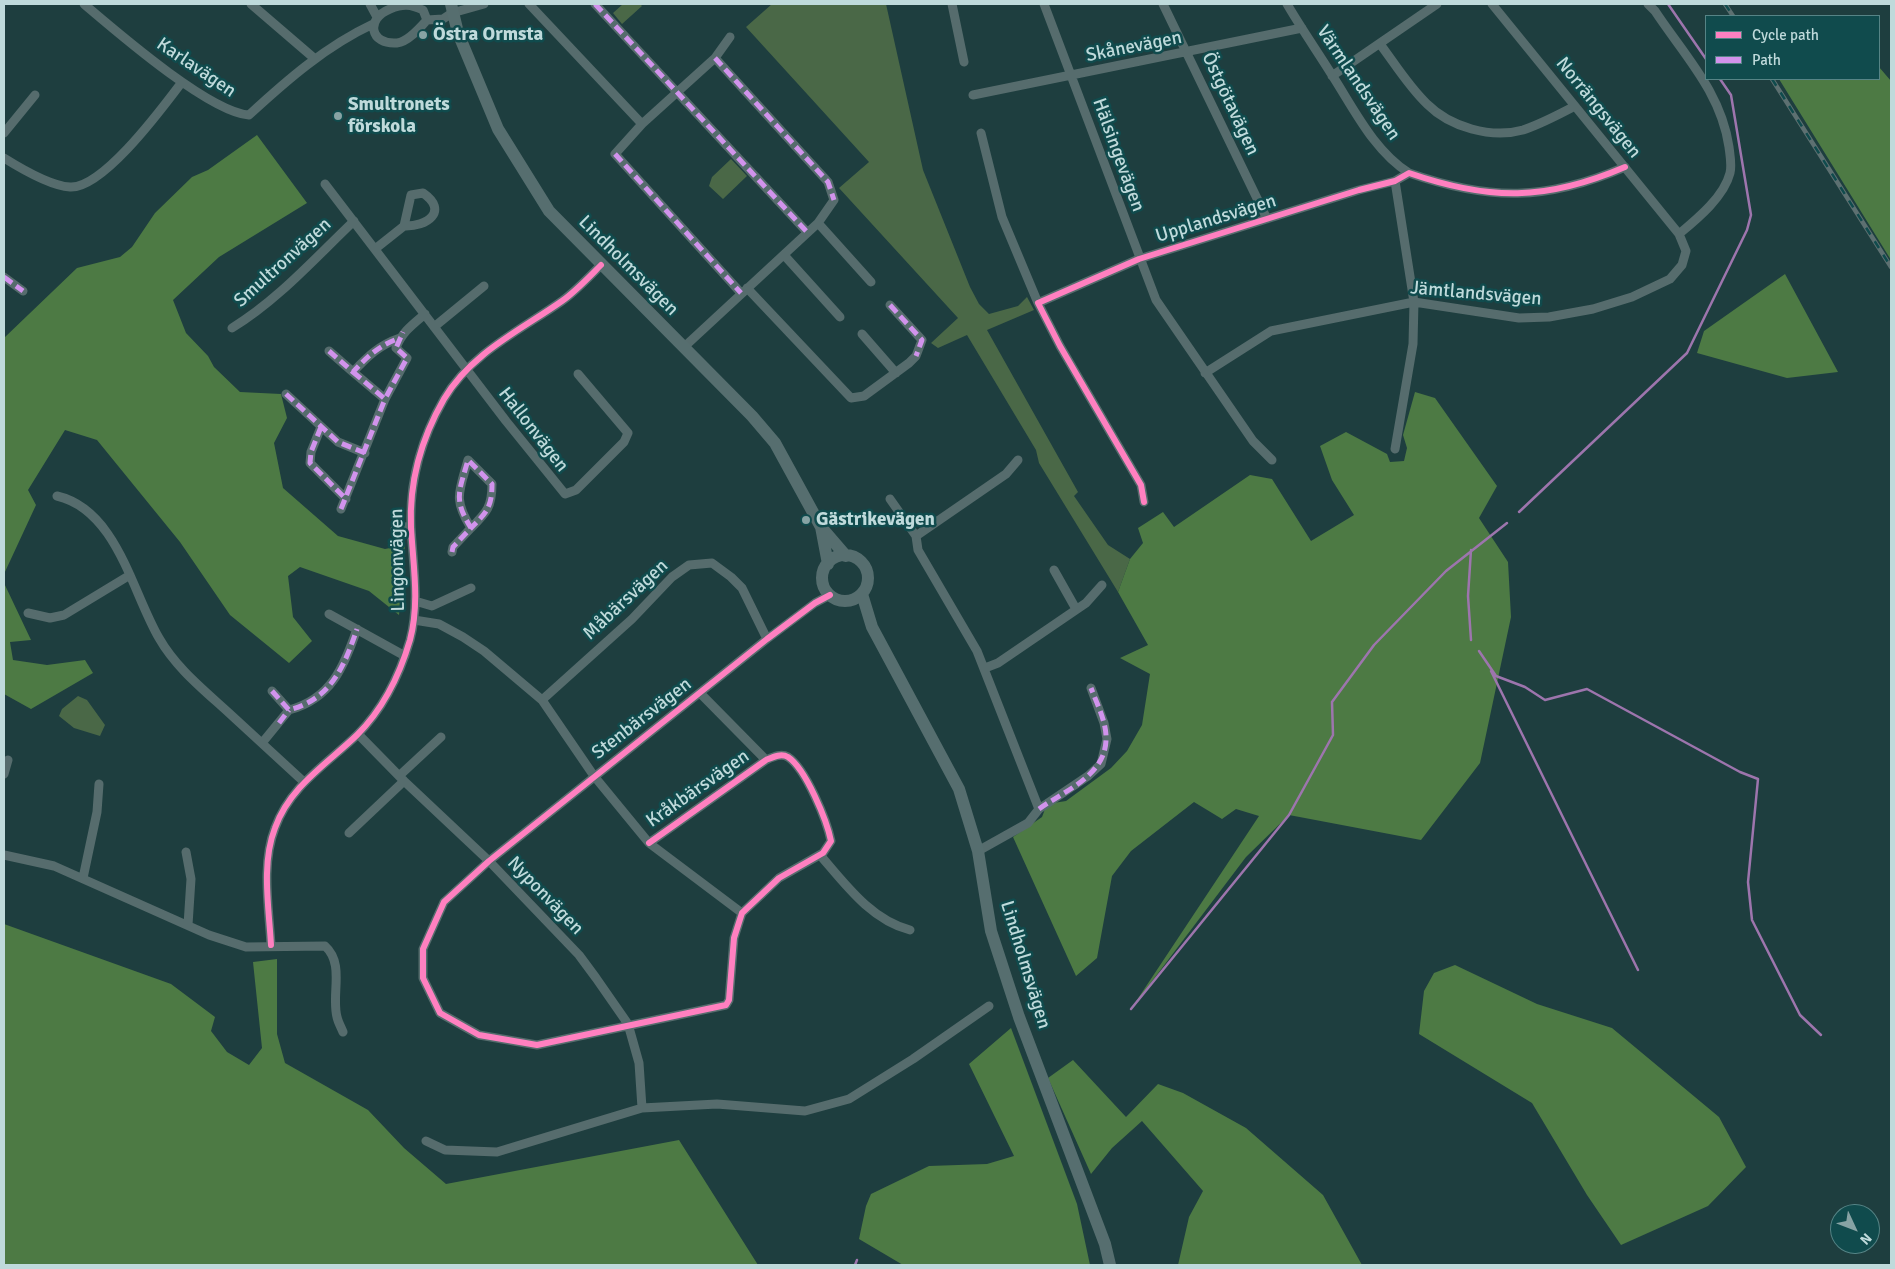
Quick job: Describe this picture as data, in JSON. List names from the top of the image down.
{
  "streets": {
    "main road": ["Lindholmsvägen"],
    "street": [
      "Skånevägen",
      "Karlavägen",
      "Värmlandsvägen",
      "Östgötavägen",
      "Norrängsvägen",
      "Hälsingevägen",
      "Upplandsvägen",
      "Smultronvägen",
      "Jämtlandsvägen",
      "Hallonvägen",
      "Lingonvägen",
      "Måbärsvägen",
      "Stenbärsvägen",
      "Kråkbärsvägen",
      "Nyponvägen"
    ]
  },
  "crossings": [
    ["Skånevägen", "Värmlandsvägen"],
    ["Skånevägen", "Östgötavägen"],
    ["Skånevägen", "Hälsingevägen"],
    ["Värmlandsvägen", "Upplandsvägen"],
    ["Östgötavägen", "Upplandsvägen"],
    ["Norrängsvägen", "Jämtlandsvägen"],
    ["Hälsingevägen", "Upplandsvägen"],
    ["Hälsingevägen", "Jämtlandsvägen"],
    ["Smultronvägen", "Hallonvägen"],
    ["Smultronvägen", "Lingonvägen"],
    ["Lindholmsvägen", "Lingonvägen"],
    ["Lindholmsvägen", "Stenbärsvägen"],
    ["Hallonvägen", "Lingonvägen"],
    ["Lingonvägen", "Nyponvägen"],
    ["Måbärsvägen", "Stenbärsvägen"],
    ["Stenbärsvägen", "Nyponvägen"]
  ],
  "places": ["Östra Ormsta", "Smultronets förskola", "Gästrikevägen"],
  "legend": ["Cycle path", "Path"],
  "north": "bottom right"
}
